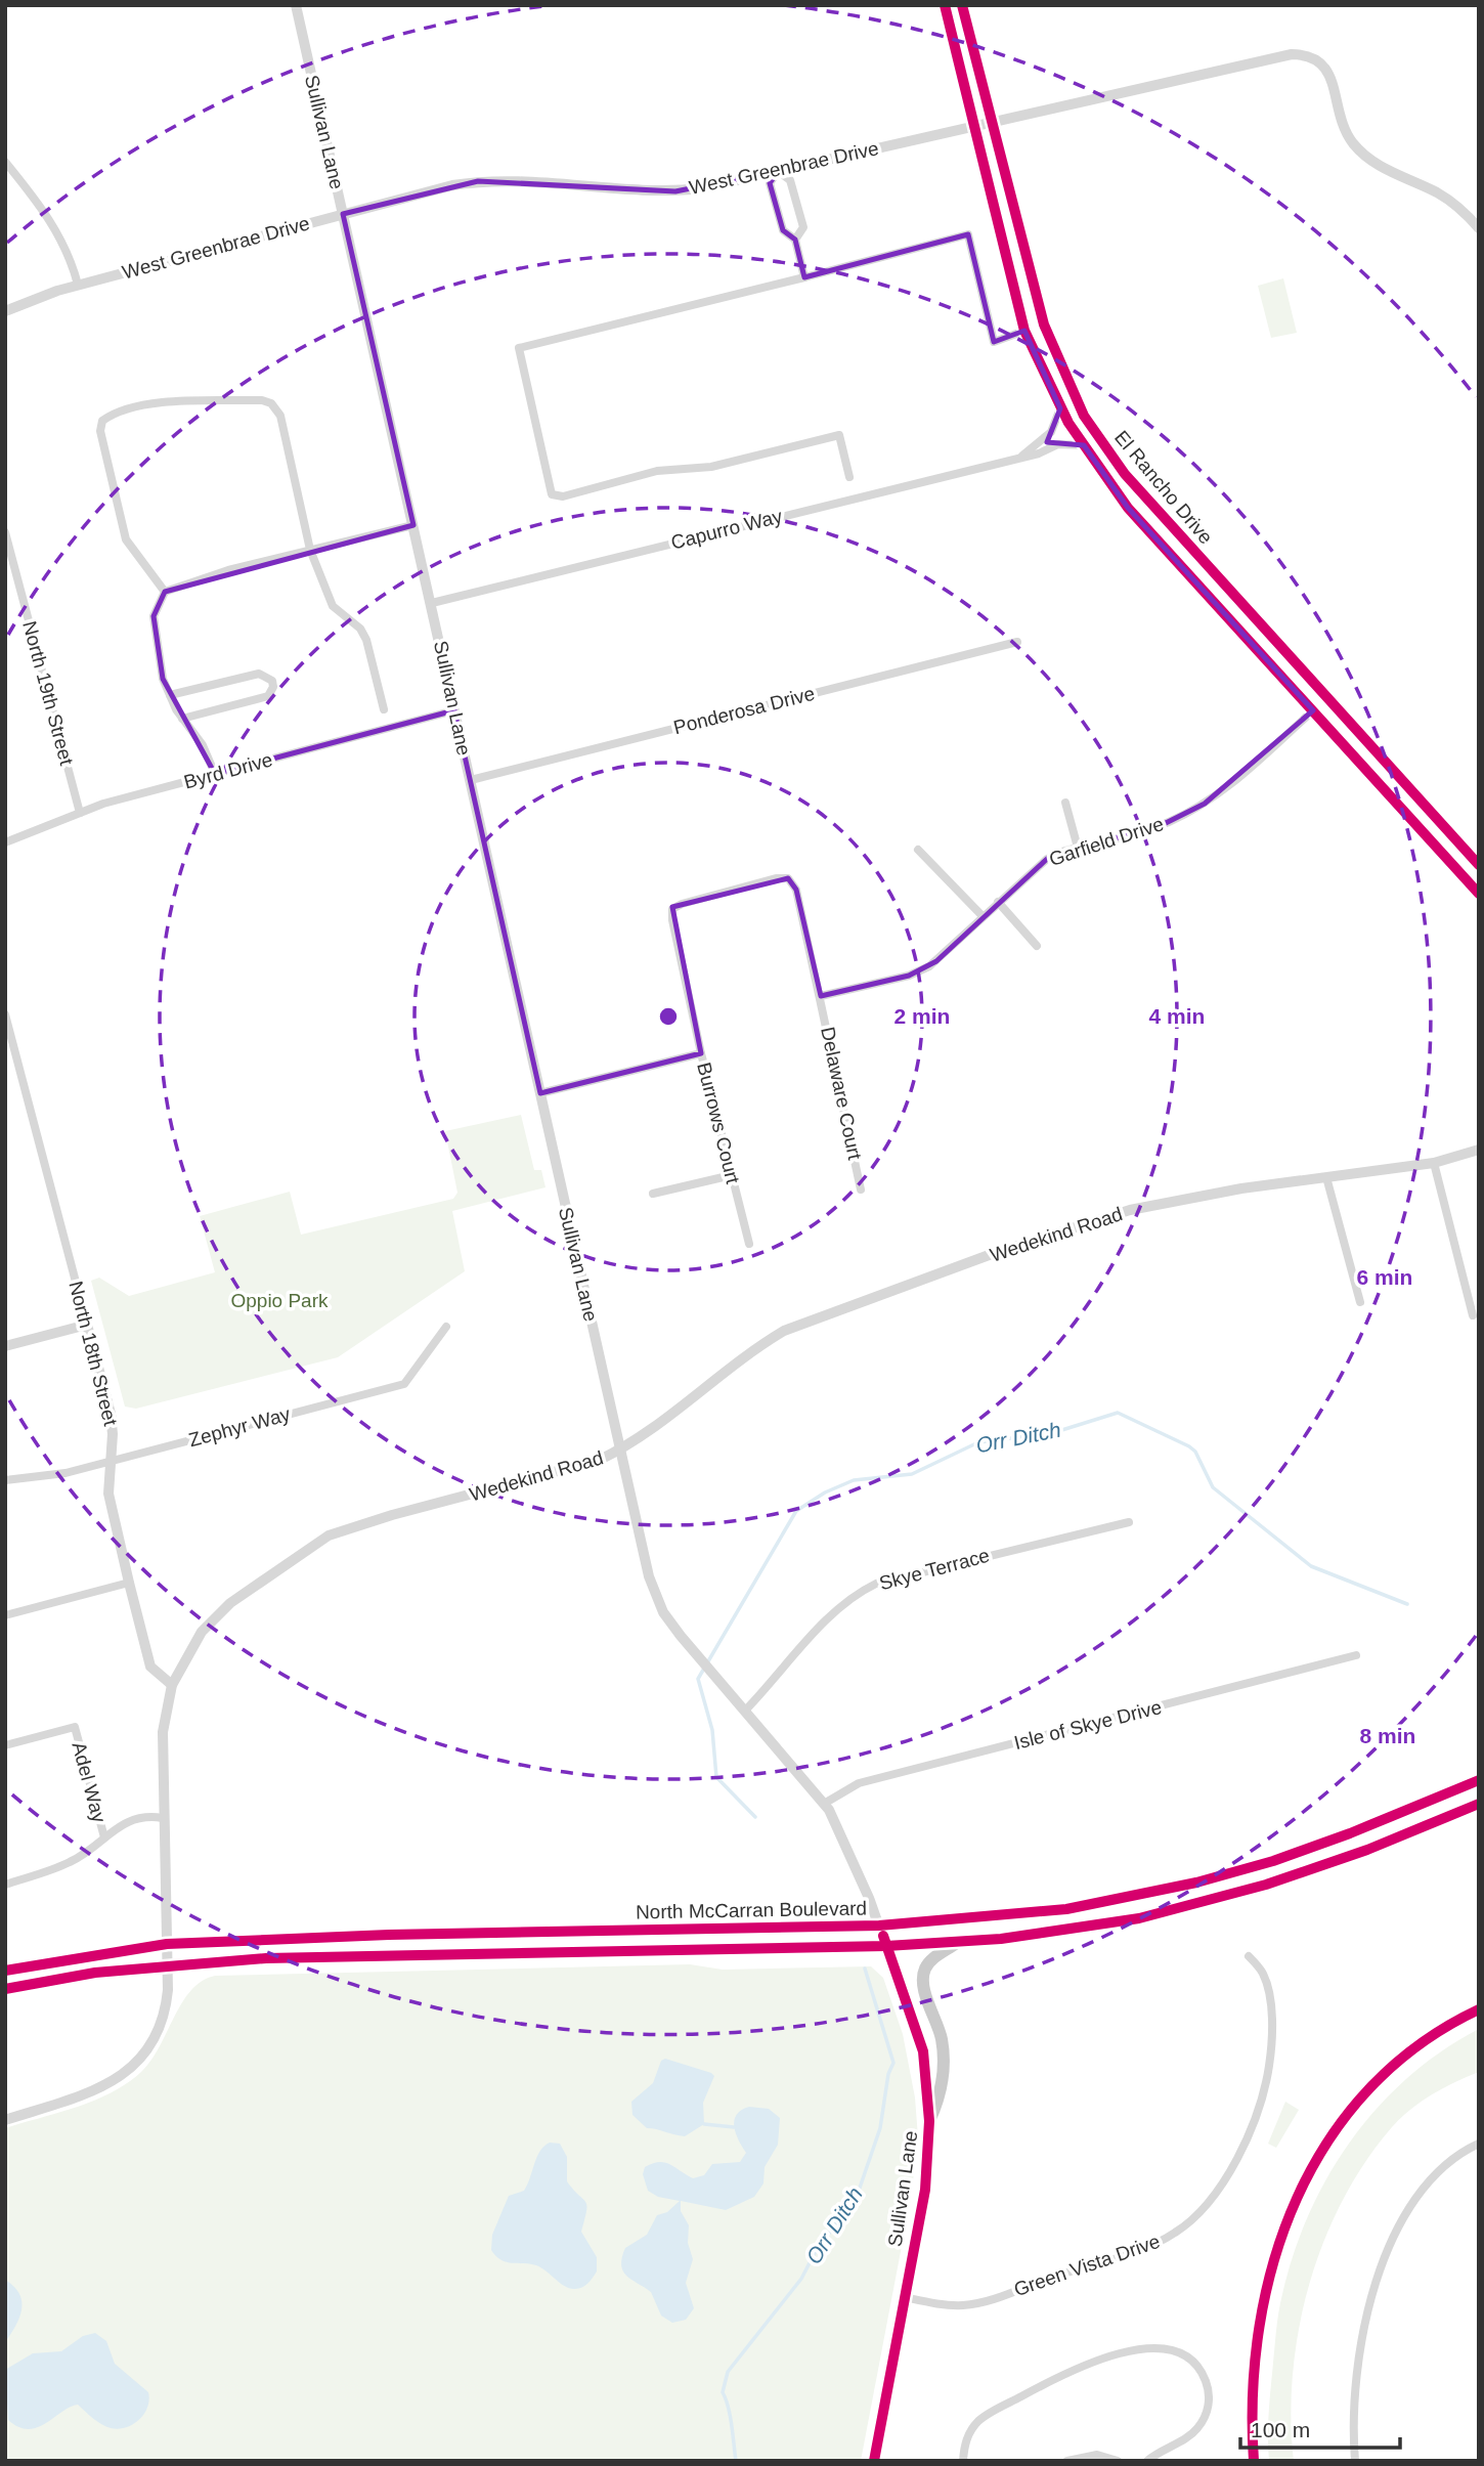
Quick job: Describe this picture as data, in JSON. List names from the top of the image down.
{
  "streets": {
    "main road": ["El Rancho Drive", "North McCarran Boulevard"],
    "street": [
      "Sullivan Lane",
      "West Greenbrae Drive",
      "Capurro Way",
      "North 19th Street",
      "Ponderosa Drive",
      "Byrd Drive",
      "Garfield Drive",
      "Delaware Court",
      "Burrows Court",
      "Wedekind Road",
      "North 18th Street",
      "Zephyr Way",
      "Skye Terrace",
      "Isle of Skye Drive",
      "Adel Way",
      "Green Vista Drive"
    ]
  },
  "crossings": [
    ["Sullivan Lane", "West Greenbrae Drive"],
    ["Sullivan Lane", "Capurro Way"],
    ["Sullivan Lane", "Ponderosa Drive"],
    ["Sullivan Lane", "Byrd Drive"],
    ["Sullivan Lane", "Wedekind Road"],
    ["Sullivan Lane", "Skye Terrace"],
    ["Sullivan Lane", "Isle of Skye Drive"],
    ["Sullivan Lane", "North McCarran Boulevard"],
    ["Sullivan Lane", "Green Vista Drive"],
    ["West Greenbrae Drive", "El Rancho Drive"],
    ["El Rancho Drive", "Capurro Way"],
    ["El Rancho Drive", "Garfield Drive"],
    ["North 19th Street", "Byrd Drive"],
    ["Garfield Drive", "Delaware Court"],
    ["Delaware Court", "Burrows Court"],
    ["Wedekind Road", "North 18th Street"],
    ["Wedekind Road", "North McCarran Boulevard"],
    ["North 18th Street", "Zephyr Way"]
  ],
  "water": ["Orr Ditch"],
  "parks": ["Oppio Park"],
  "scale_bar": "100 m",
  "rings": [
    "2 min",
    "4 min",
    "6 min",
    "8 min"
  ]
}
